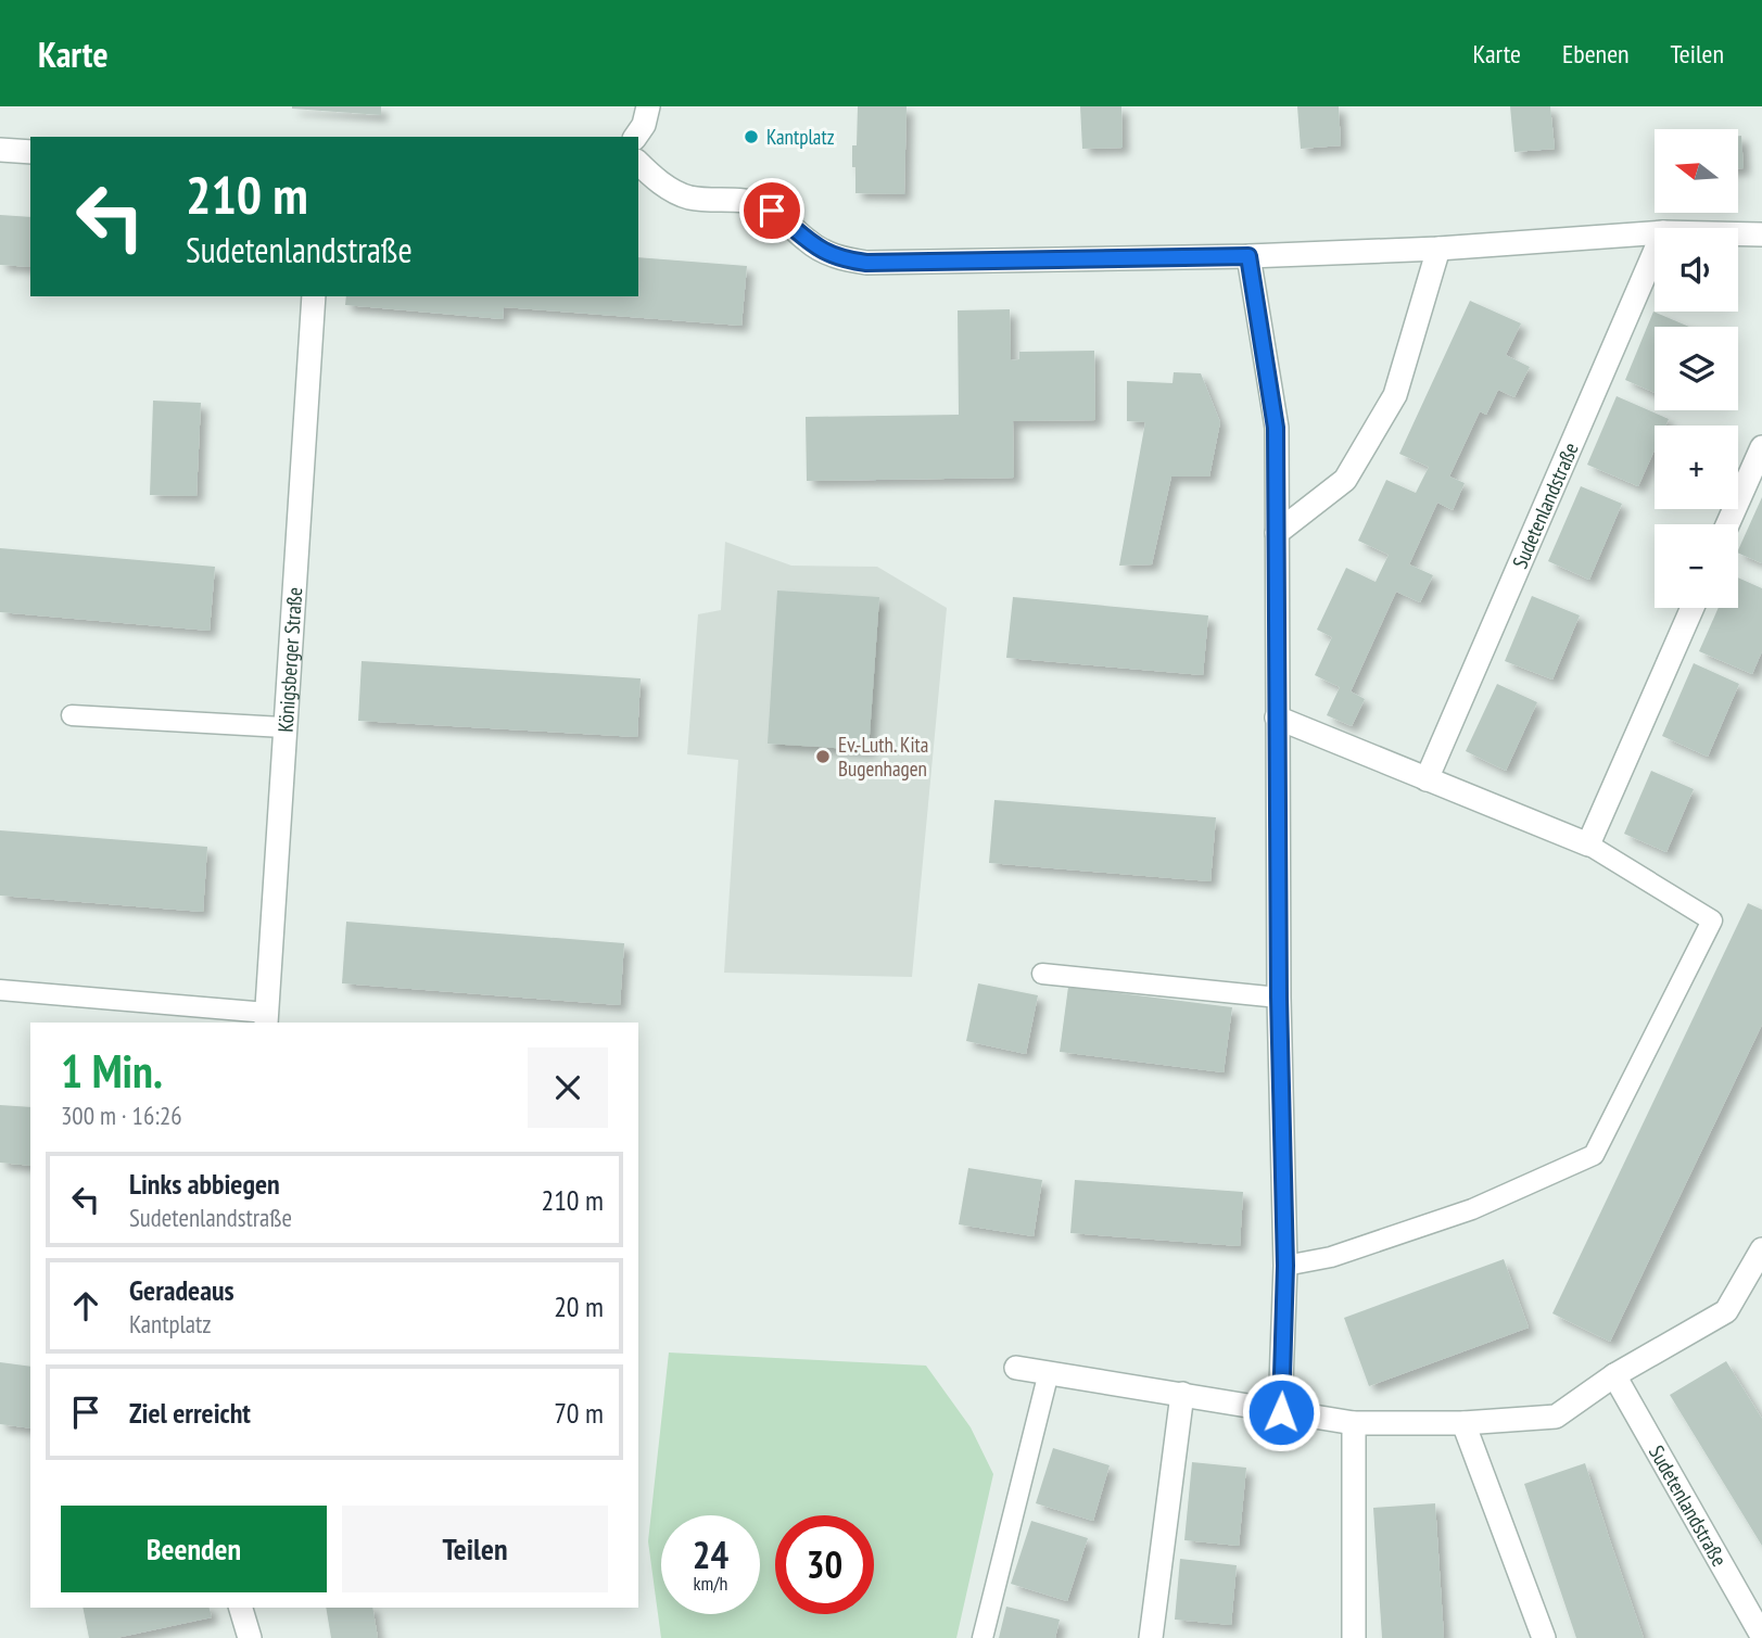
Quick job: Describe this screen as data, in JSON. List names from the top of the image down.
{
  "streets": {
    "street": ["Sudetenlandstraße", "Königsberger Straße"]
  },
  "places": ["Kantplatz", "Ev.-Luth. Kita Bugenhagen"],
  "north": "left",
  "page": {
    "header": "Karte",
    "nav": ["Karte", "Ebenen", "Teilen"],
    "map_buttons": ["+", "−"],
    "turn": ["210 m", "Sudetenlandstraße"],
    "heading": ["1 Min.", "300 m · 16:26"],
    "list": [
      {
        "name": "Links abbiegen",
        "note": "Sudetenlandstraße",
        "value": "210 m"
      },
      {
        "name": "Geradeaus",
        "note": "Kantplatz",
        "value": "20 m"
      },
      {
        "name": "Ziel erreicht",
        "value": "70 m"
      }
    ],
    "buttons": ["Beenden", "Teilen"],
    "speed": "24 km/h",
    "limit": "30"
  }
}
